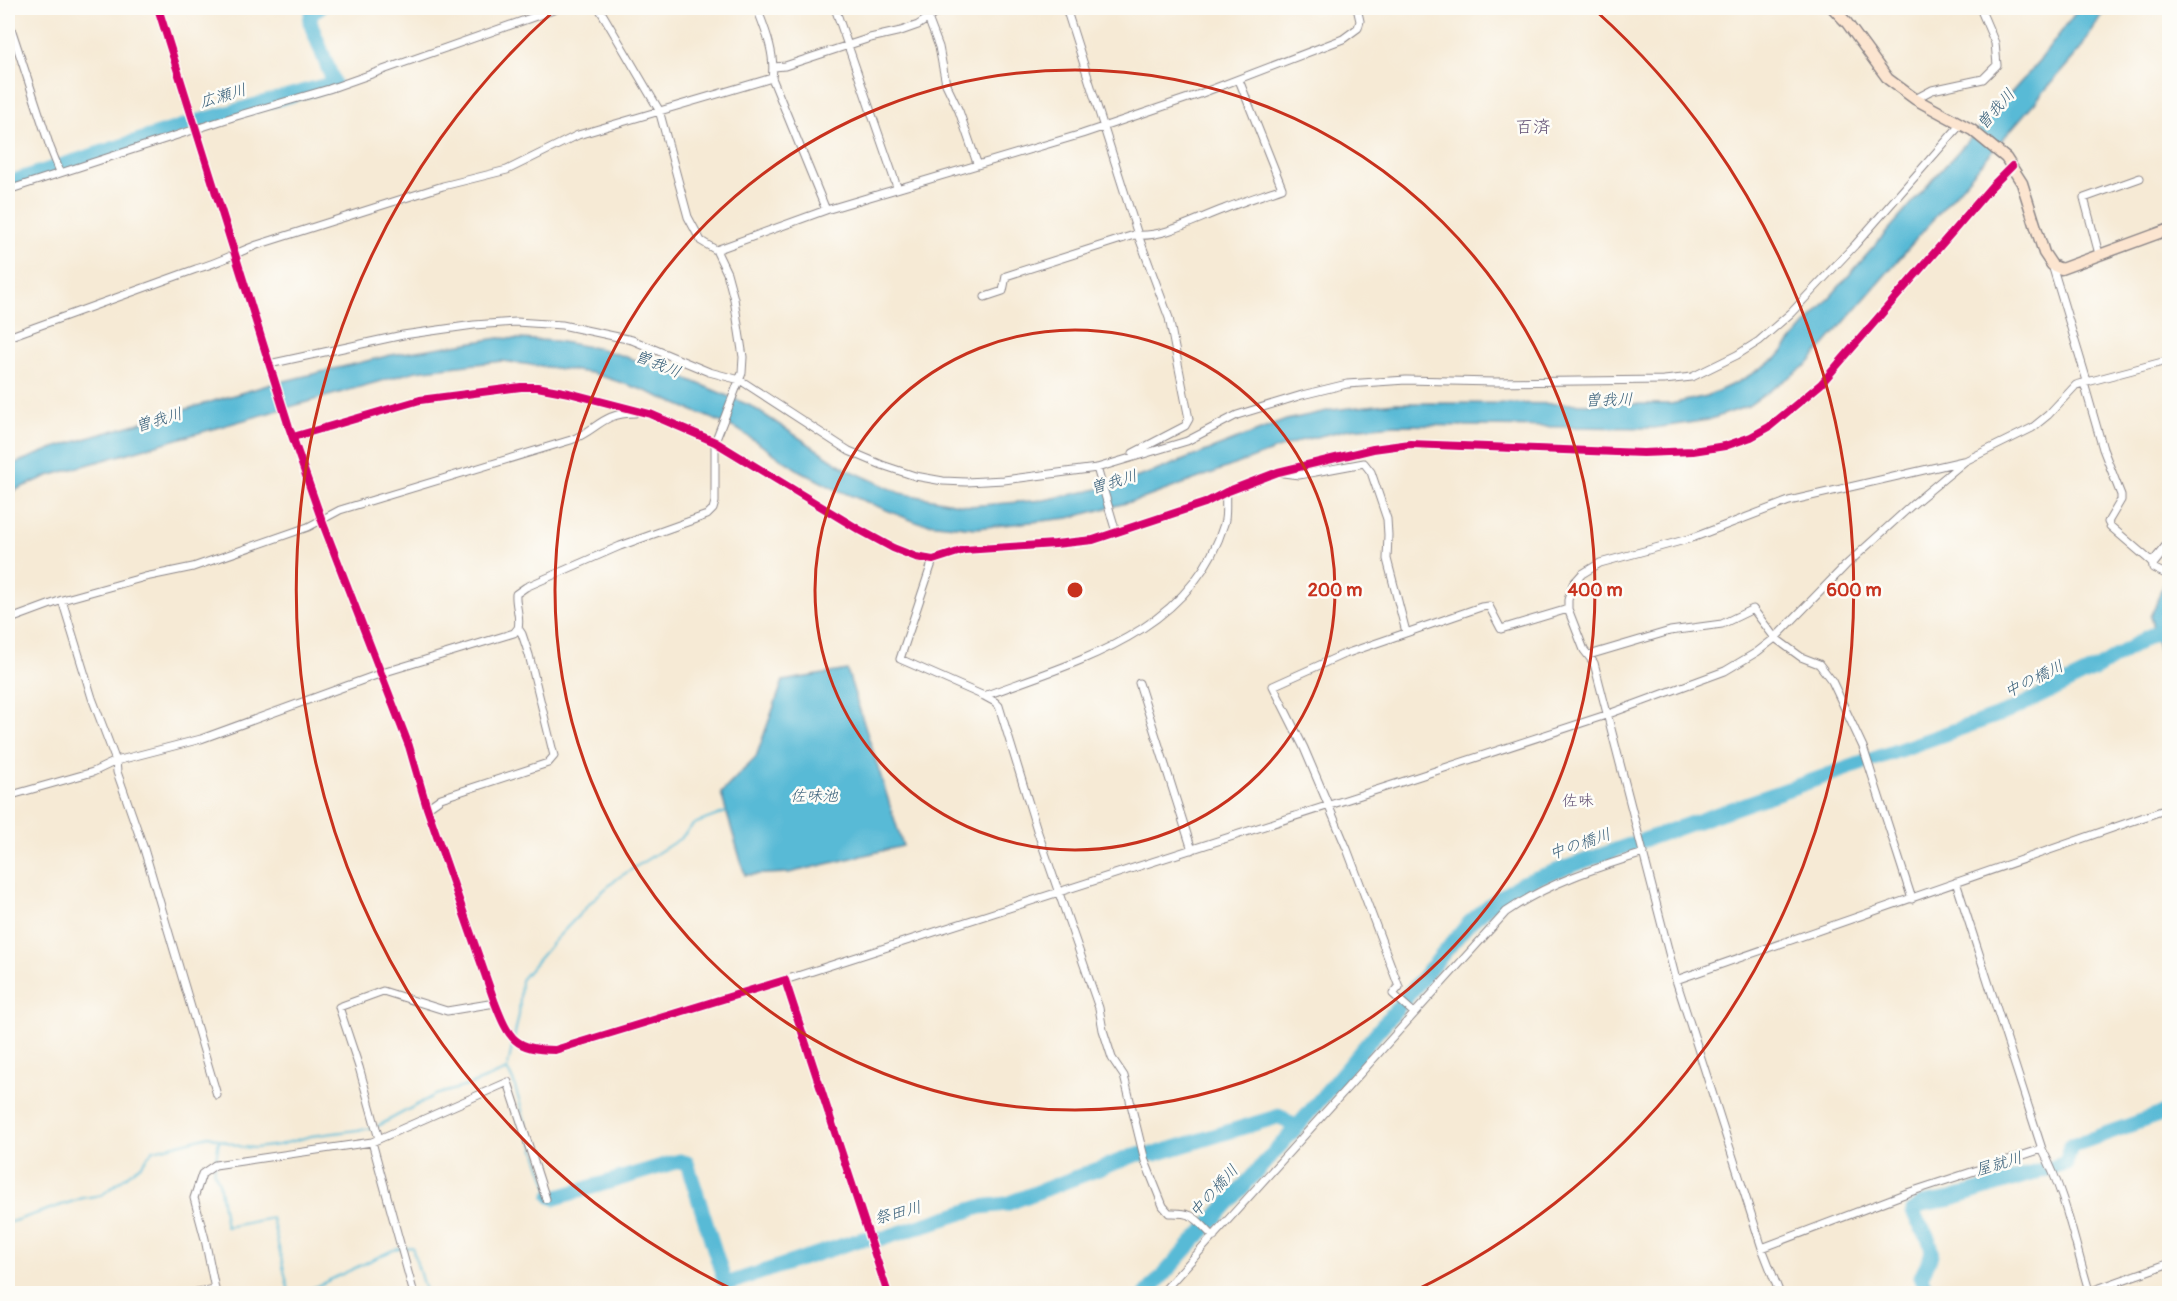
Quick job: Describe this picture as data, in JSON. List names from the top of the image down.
{
  "districts": ["百済", "佐味"],
  "water": [
    "広瀬川",
    "曽我川",
    "中の橋川",
    "佐味池",
    "屋就川",
    "祭田川"
  ],
  "rings": ["200 m", "400 m", "600 m"]
}
